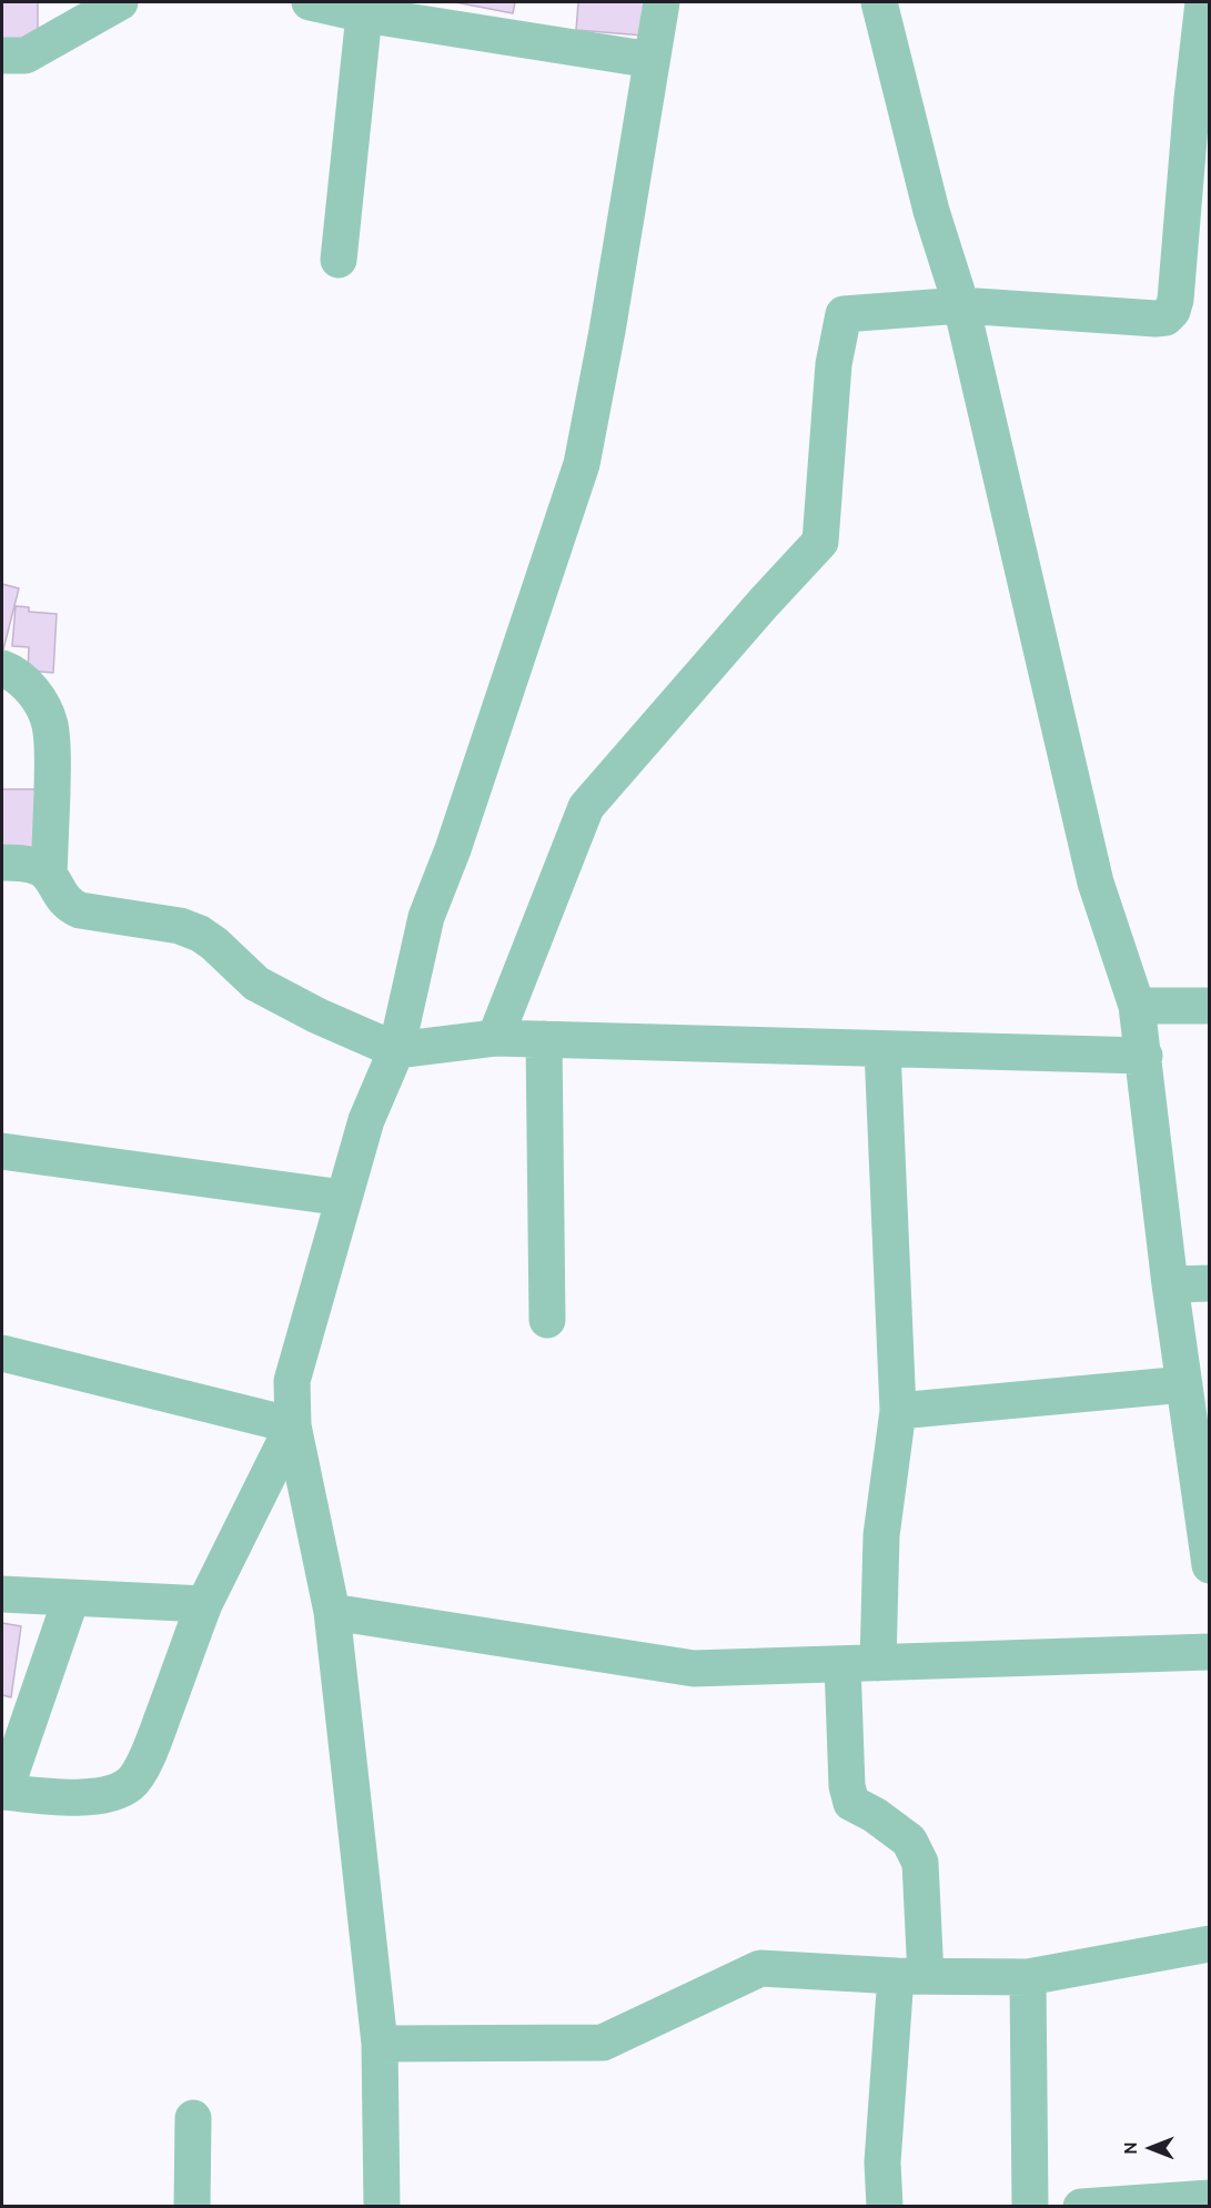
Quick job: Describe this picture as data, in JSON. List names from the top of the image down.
{
  "north": "left"
}
